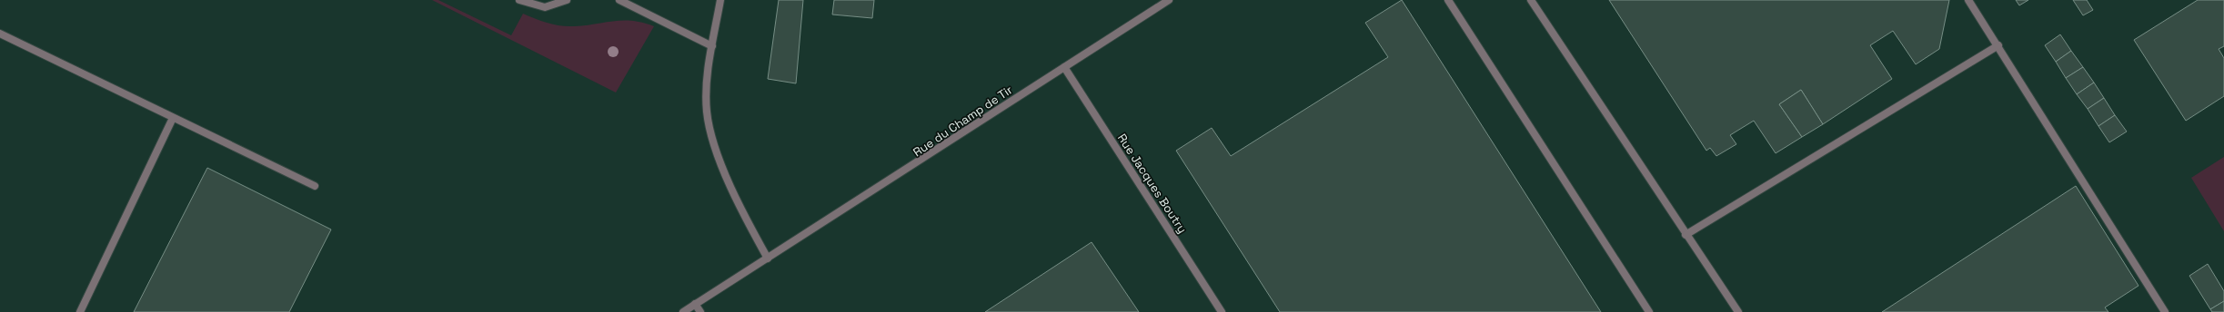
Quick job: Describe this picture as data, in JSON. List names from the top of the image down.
{
  "streets": {
    "street": ["Rue du Champ de Tir", "Rue Jacques Boutry"]
  },
  "crossings": [
    ["Rue du Champ de Tir", "Rue Jacques Boutry"]
  ]
}
